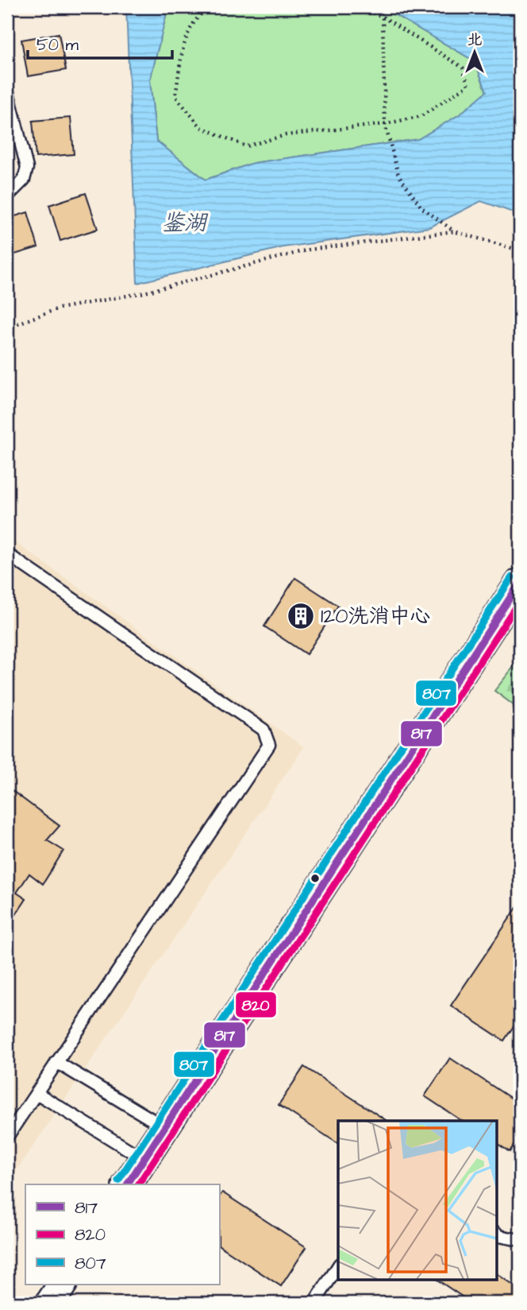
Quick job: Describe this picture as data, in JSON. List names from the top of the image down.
{
  "water": ["鉴湖"],
  "places": {
    "building": ["120洗消中心"]
  },
  "lines": ["transit line 807", "transit line 817", "transit line 820"],
  "legend": ["817", "820", "807"],
  "scale_bar": "50 m",
  "north": "top"
}
